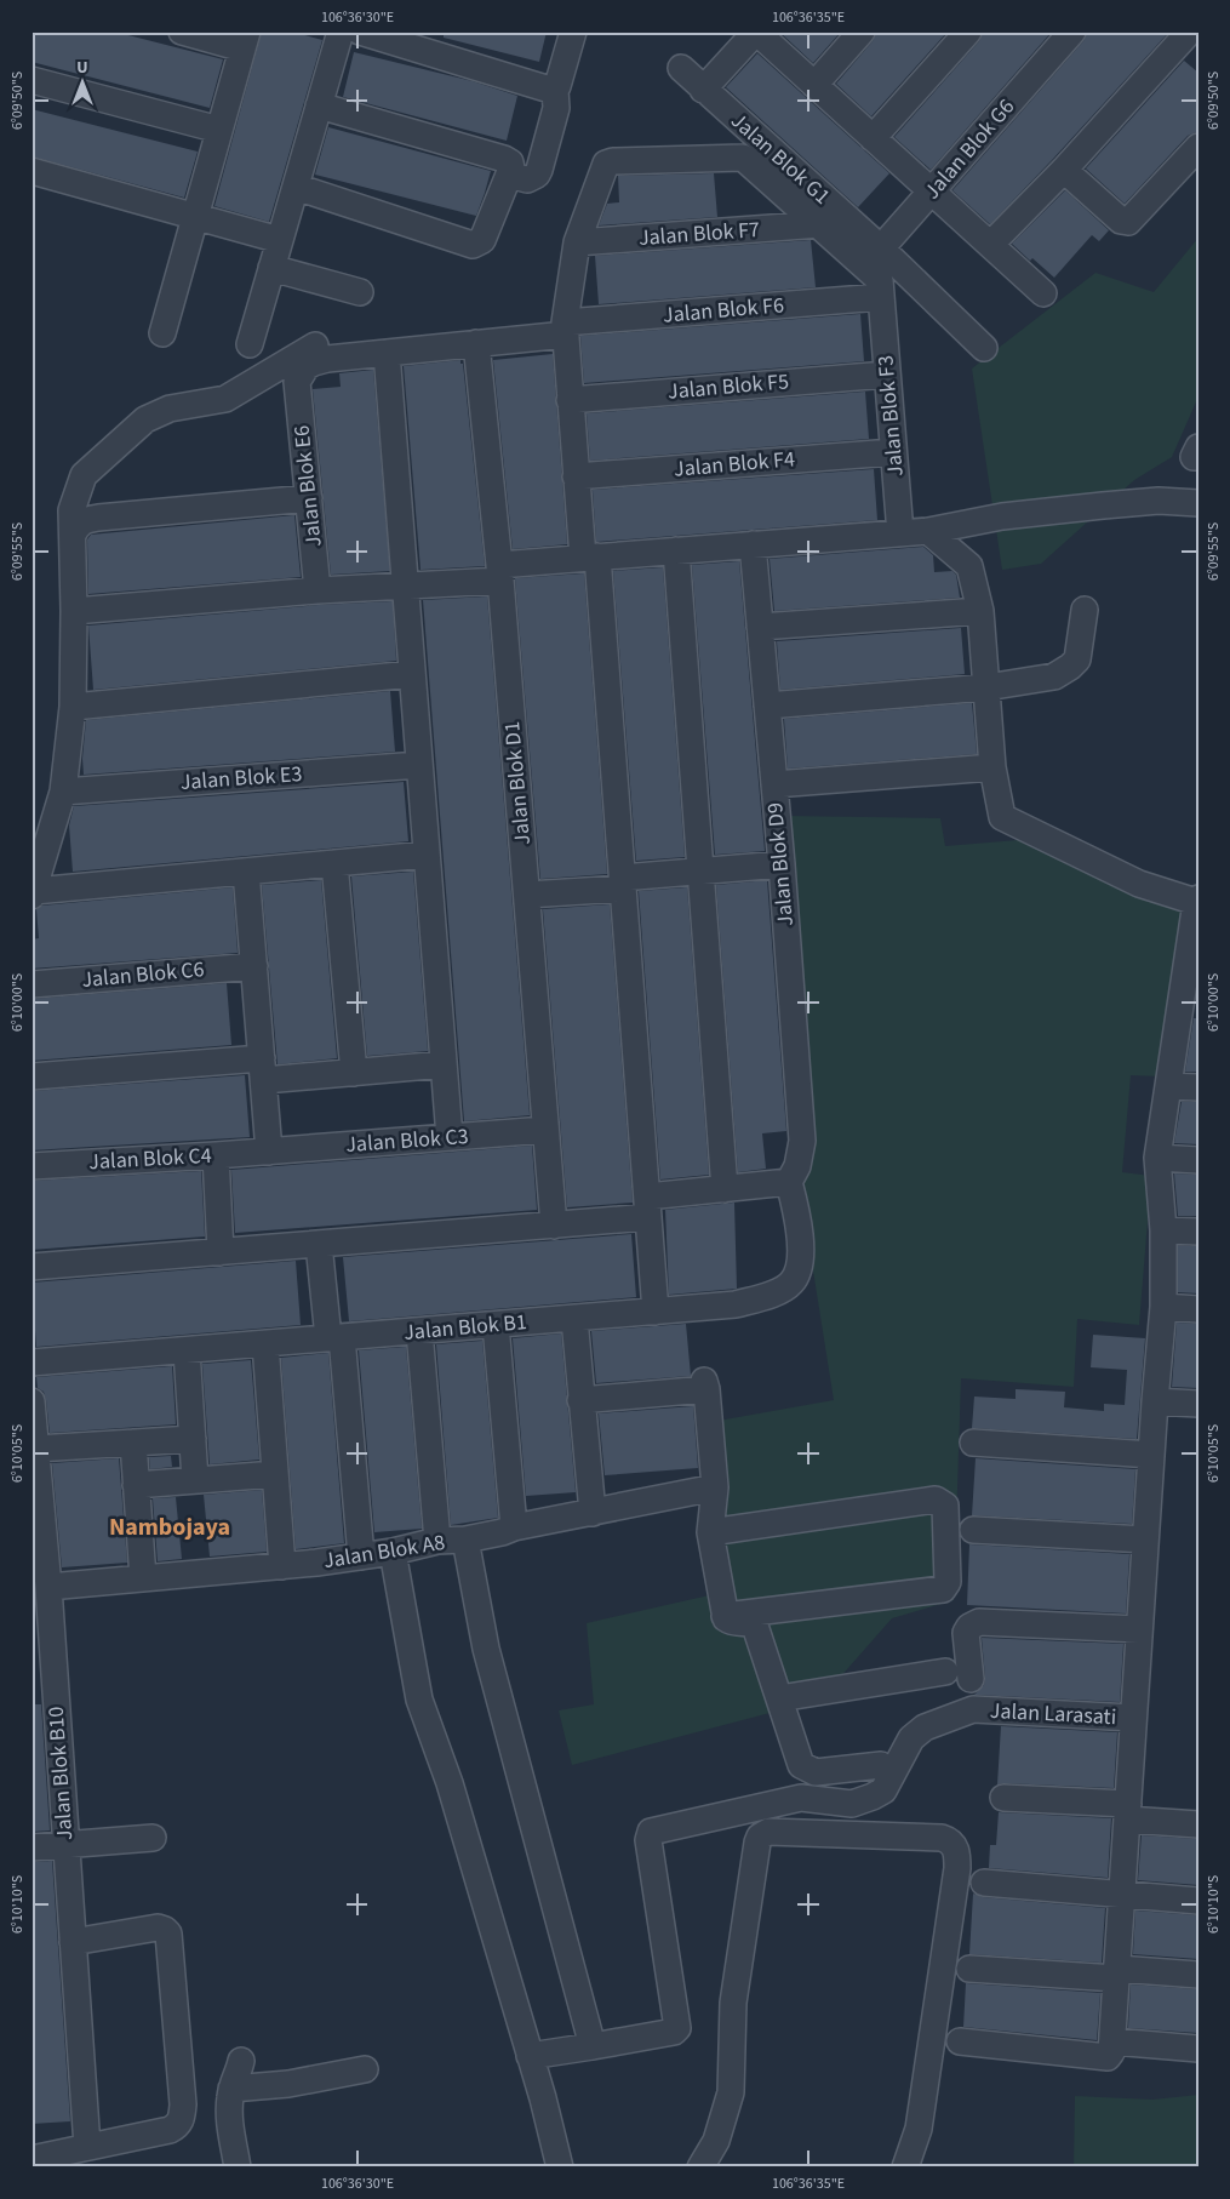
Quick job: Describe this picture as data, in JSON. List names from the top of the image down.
{
  "streets": {
    "street": [
      "Jalan Blok G6",
      "Jalan Blok G1",
      "Jalan Blok F7",
      "Jalan Blok F6",
      "Jalan Blok F5",
      "Jalan Blok F3",
      "Jalan Blok F4",
      "Jalan Blok E6",
      "Jalan Blok E3",
      "Jalan Blok D1",
      "Jalan Blok D9",
      "Jalan Blok C6",
      "Jalan Blok C3",
      "Jalan Blok C4",
      "Jalan Blok B1",
      "Jalan Blok A8",
      "Jalan Larasati",
      "Jalan Blok B10"
    ]
  },
  "crossings": [
    ["Jalan Blok G6", "Jalan Blok G1"],
    ["Jalan Blok G6", "Jalan Blok F3"],
    ["Jalan Blok G1", "Jalan Blok F3"],
    ["Jalan Blok F6", "Jalan Blok F3"],
    ["Jalan Blok F6", "Jalan Blok E6"],
    ["Jalan Blok F6", "Jalan Blok D1"],
    ["Jalan Blok F5", "Jalan Blok F3"],
    ["Jalan Blok F3", "Jalan Blok F4"],
    ["Jalan Blok D1", "Jalan Blok C3"],
    ["Jalan Blok D9", "Jalan Blok B1"],
    ["Jalan Blok C3", "Jalan Blok C4"],
    ["Jalan Blok A8", "Jalan Blok B10"]
  ],
  "districts": ["Nambojaya"],
  "north": "top",
  "coordinates": [
    "106°36'30\"E",
    "106°36'35\"E",
    "6°09'50\"S",
    "6°09'55\"S",
    "6°10'00\"S",
    "6°10'05\"S",
    "6°10'10\"S"
  ]
}
